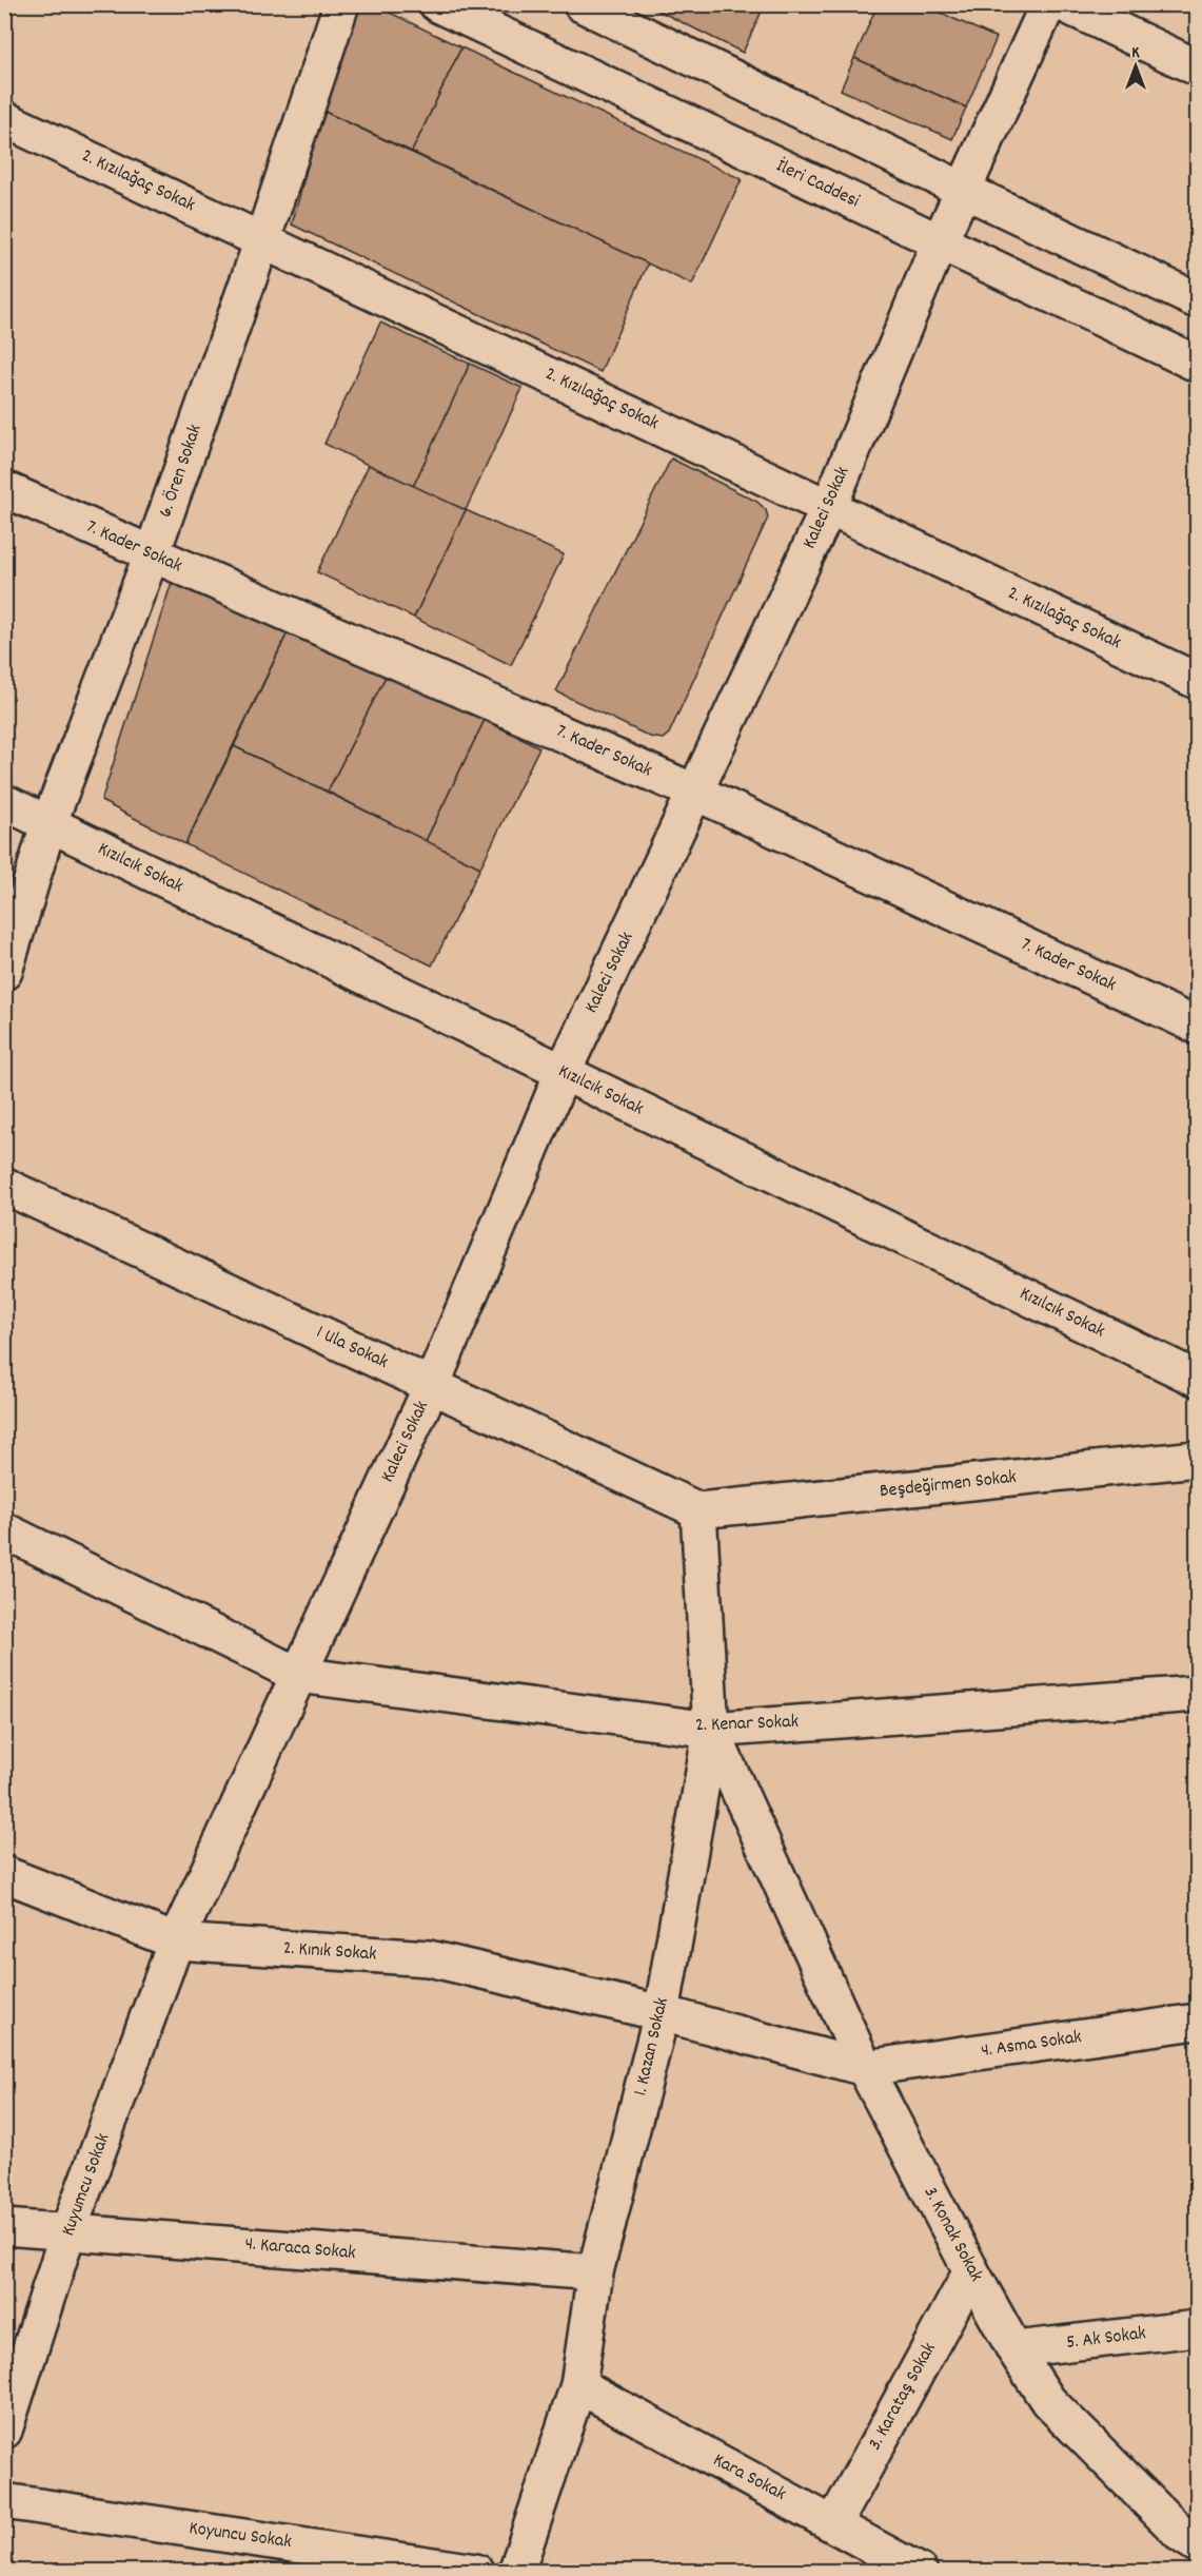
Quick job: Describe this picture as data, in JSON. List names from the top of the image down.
{
  "streets": {
    "street": [
      "2. Kızılağaç Sokak",
      "İleri Caddesi",
      "6. Ören Sokak",
      "Kaleci Sokak",
      "7. Kader Sokak",
      "Kızılcık Sokak",
      "1 Ula Sokak",
      "Beşdeğirmen Sokak",
      "2. Kenar Sokak",
      "2. Kınık Sokak",
      "4. Asma Sokak",
      "1. Kazan Sokak",
      "Kuyumcu Sokak",
      "3. Konak Sokak",
      "4. Karaca Sokak",
      "5. Ak Sokak",
      "3. Karataş Sokak",
      "Kara Sokak",
      "Koyuncu Sokak"
    ]
  },
  "crossings": [
    ["2. Kızılağaç Sokak", "6. Ören Sokak"],
    ["2. Kızılağaç Sokak", "Kaleci Sokak"],
    ["İleri Caddesi", "Kaleci Sokak"],
    ["6. Ören Sokak", "7. Kader Sokak"],
    ["6. Ören Sokak", "Kızılcık Sokak"],
    ["Kaleci Sokak", "7. Kader Sokak"],
    ["Kaleci Sokak", "Kızılcık Sokak"],
    ["Kaleci Sokak", "1 Ula Sokak"],
    ["Kaleci Sokak", "2. Kenar Sokak"],
    ["Kaleci Sokak", "2. Kınık Sokak"],
    ["Kaleci Sokak", "Kuyumcu Sokak"],
    ["1 Ula Sokak", "Beşdeğirmen Sokak"],
    ["1 Ula Sokak", "1. Kazan Sokak"],
    ["Beşdeğirmen Sokak", "1. Kazan Sokak"],
    ["2. Kenar Sokak", "1. Kazan Sokak"],
    ["2. Kenar Sokak", "3. Konak Sokak"],
    ["2. Kınık Sokak", "1. Kazan Sokak"],
    ["2. Kınık Sokak", "Kuyumcu Sokak"],
    ["4. Asma Sokak", "3. Konak Sokak"],
    ["1. Kazan Sokak", "3. Konak Sokak"],
    ["1. Kazan Sokak", "4. Karaca Sokak"],
    ["1. Kazan Sokak", "Kara Sokak"],
    ["Kuyumcu Sokak", "4. Karaca Sokak"],
    ["3. Konak Sokak", "5. Ak Sokak"],
    ["3. Konak Sokak", "3. Karataş Sokak"],
    ["3. Karataş Sokak", "Kara Sokak"]
  ],
  "north": "top"
}
